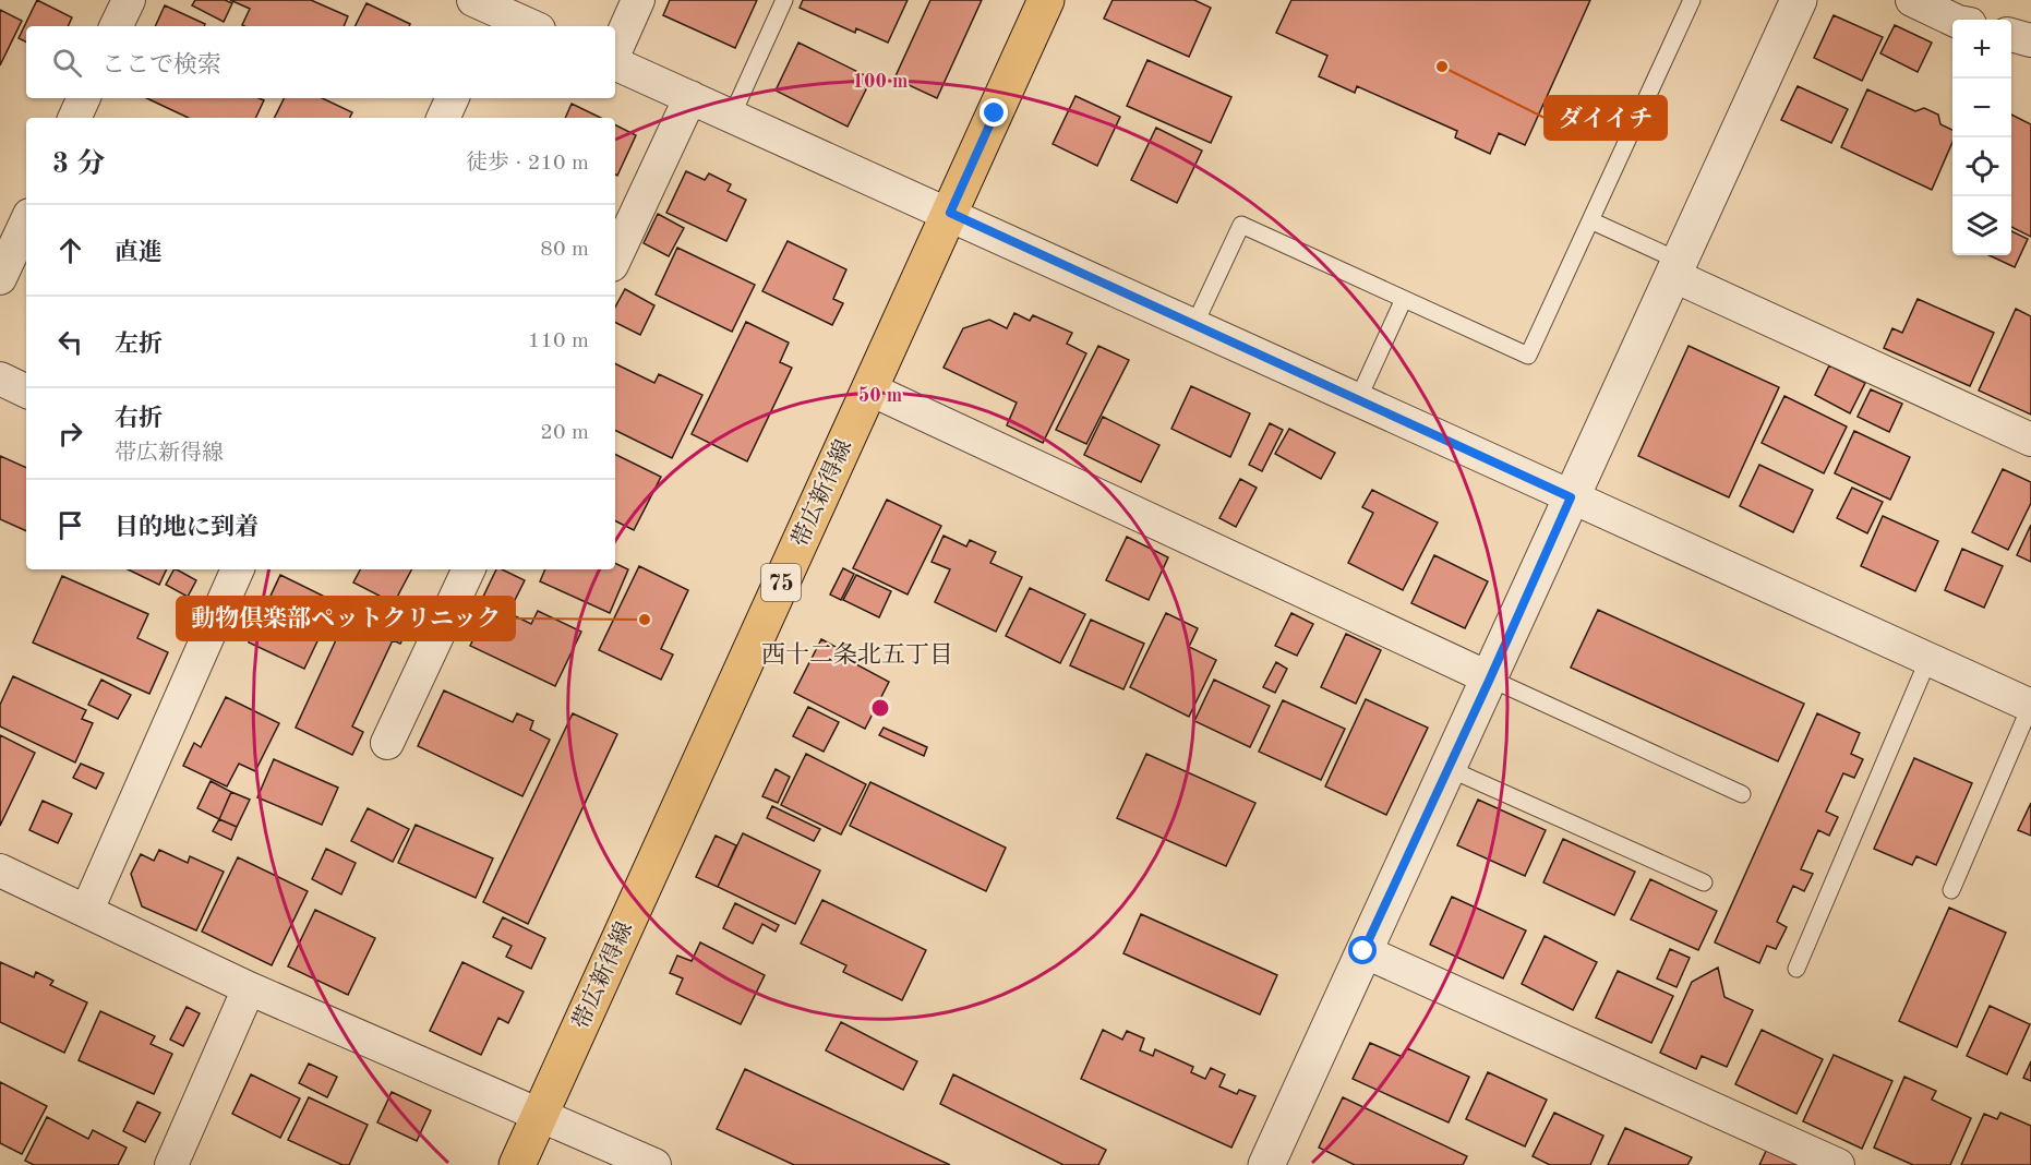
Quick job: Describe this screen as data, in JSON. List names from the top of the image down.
{
  "streets": {
    "main road": ["帯広新得線", "75"]
  },
  "districts": ["西十二条北五丁目"],
  "places": ["ダイイチ", "動物倶楽部ペットクリニック"],
  "page": {
    "map_buttons": ["+", "−"],
    "search": "ここで検索",
    "heading": ["3 分", "徒歩 · 210 m"],
    "list": [
      ["直進", "80 m"],
      ["左折", "110 m"],
      ["右折", "帯広新得線", "20 m"],
      "目的地に到着"
    ]
  },
  "rings": ["100 m", "50 m"]
}
